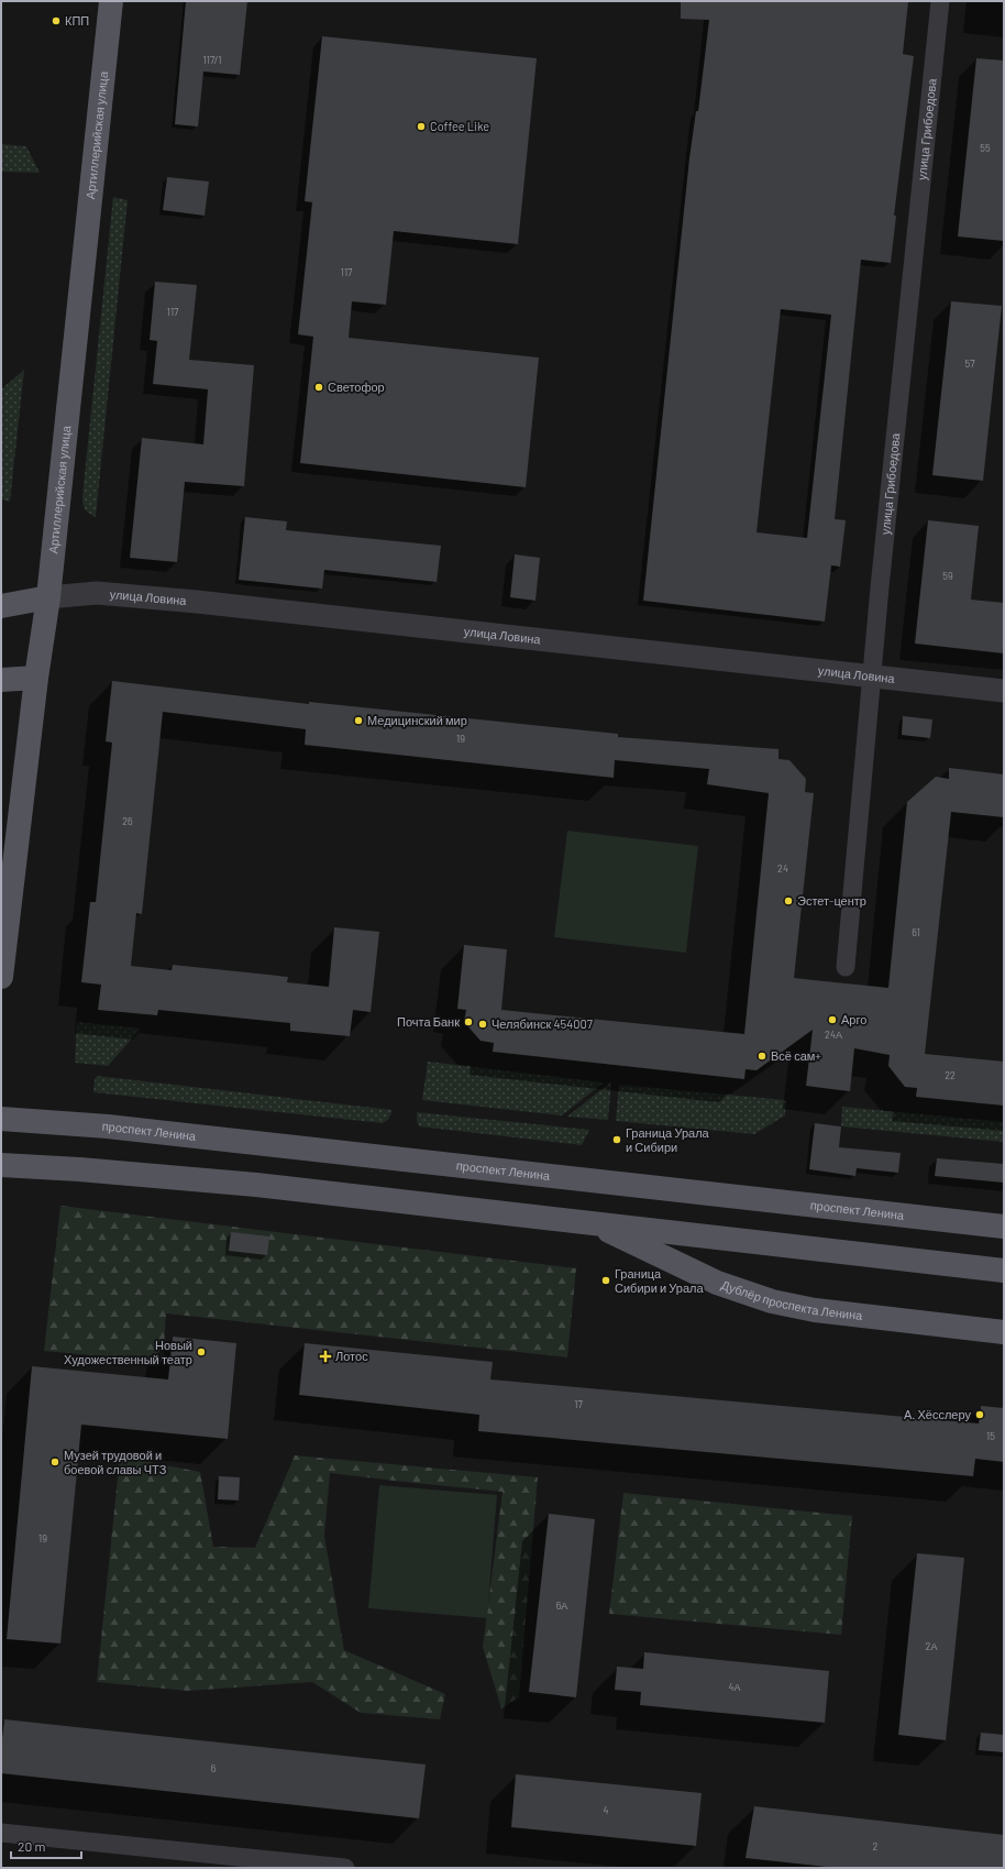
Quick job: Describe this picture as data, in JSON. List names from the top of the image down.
{
  "streets": {
    "main road": [
      "Артиллерийская улица",
      "улица Ловина",
      "проспект Ленина",
      "Дублёр проспекта Ленина"
    ],
    "street": ["улица Грибоедова"]
  },
  "crossings": [
    ["улица Грибоедова", "улица Ловина"],
    ["Артиллерийская улица", "улица Ловина"]
  ],
  "places": {
    "other": [
      "КПП",
      "Coffee Like",
      "Светофор",
      "Медицинский мир",
      "Эстет-центр",
      "Арго",
      "Почта Банк",
      "Челябинск 454007",
      "Всё сам+",
      "Граница Урала и Сибири",
      "Граница Сибири и Урала",
      "Новый Художественный театр",
      "А. Хёсслеру",
      "Музей трудовой и боевой славы ЧТЗ"
    ],
    "health": ["Лотос"]
  },
  "house_numbers": [
    "117/1",
    "55",
    "117",
    "117",
    "57",
    "59",
    "19",
    "26",
    "24",
    "61",
    "24А",
    "22",
    "17",
    "15",
    "19",
    "6А",
    "2А",
    "4А",
    "6",
    "4",
    "2"
  ],
  "scale_bar": "20 m"
}
